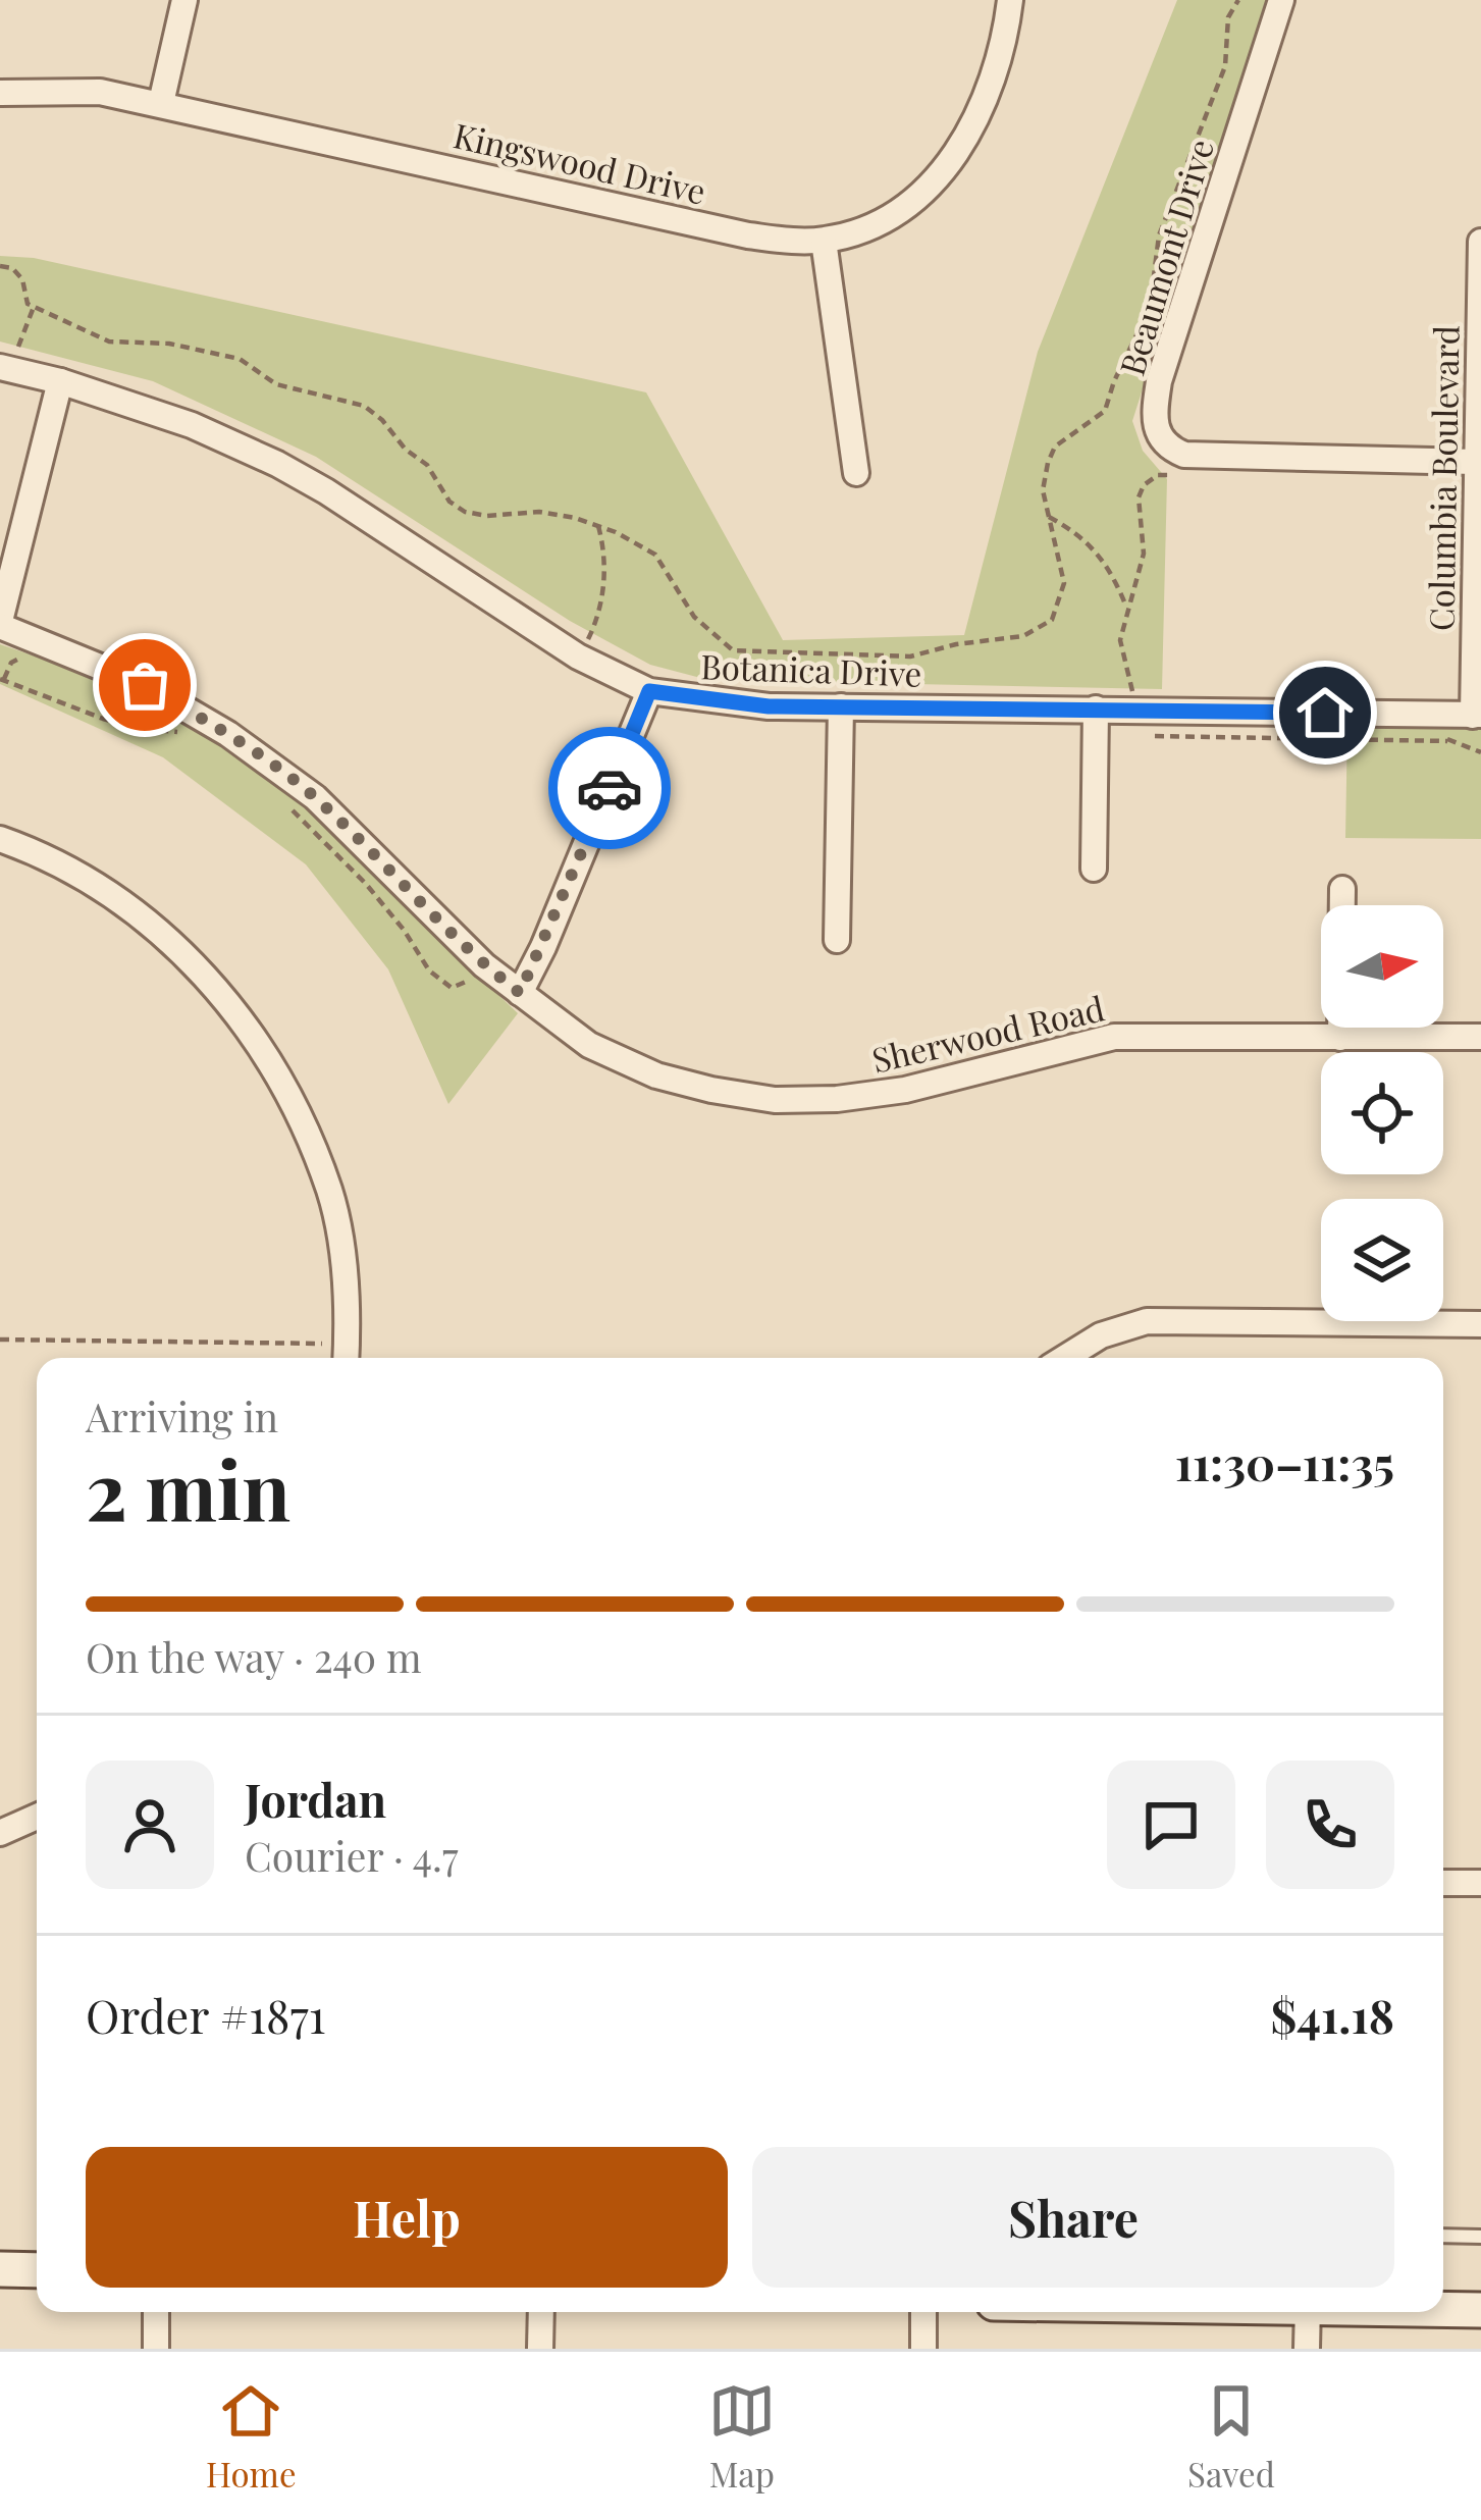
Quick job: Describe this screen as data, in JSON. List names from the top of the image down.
{
  "streets": {
    "street": [
      "Kingswood Drive",
      "Beaumont Drive",
      "Columbia Boulevard",
      "Botanica Drive",
      "Sherwood Road"
    ]
  },
  "crossings": [
    ["Columbia Boulevard", "Botanica Drive"],
    ["Botanica Drive", "Sherwood Road"]
  ],
  "north": "right",
  "page": {
    "heading": ["2 min", "Arriving in", "11:30–11:35"],
    "panel": [
      "Jordan",
      "Courier · 4.7",
      "Order #1871",
      "$41.18"
    ],
    "bar": "On the way · 240 m",
    "buttons": ["Help", "Share"],
    "tabs": ["Home", "Map", "Saved"]
  }
}
